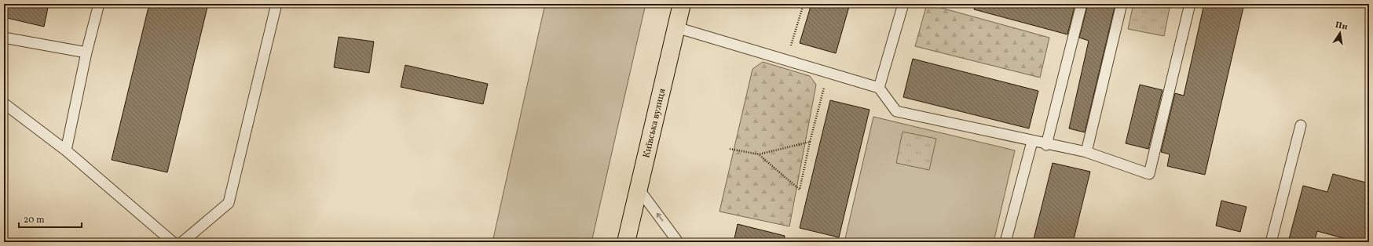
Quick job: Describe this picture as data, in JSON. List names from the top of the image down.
{
  "streets": {
    "main road": ["Київська вулиця"]
  },
  "scale_bar": "20 m",
  "north": "top"
}
